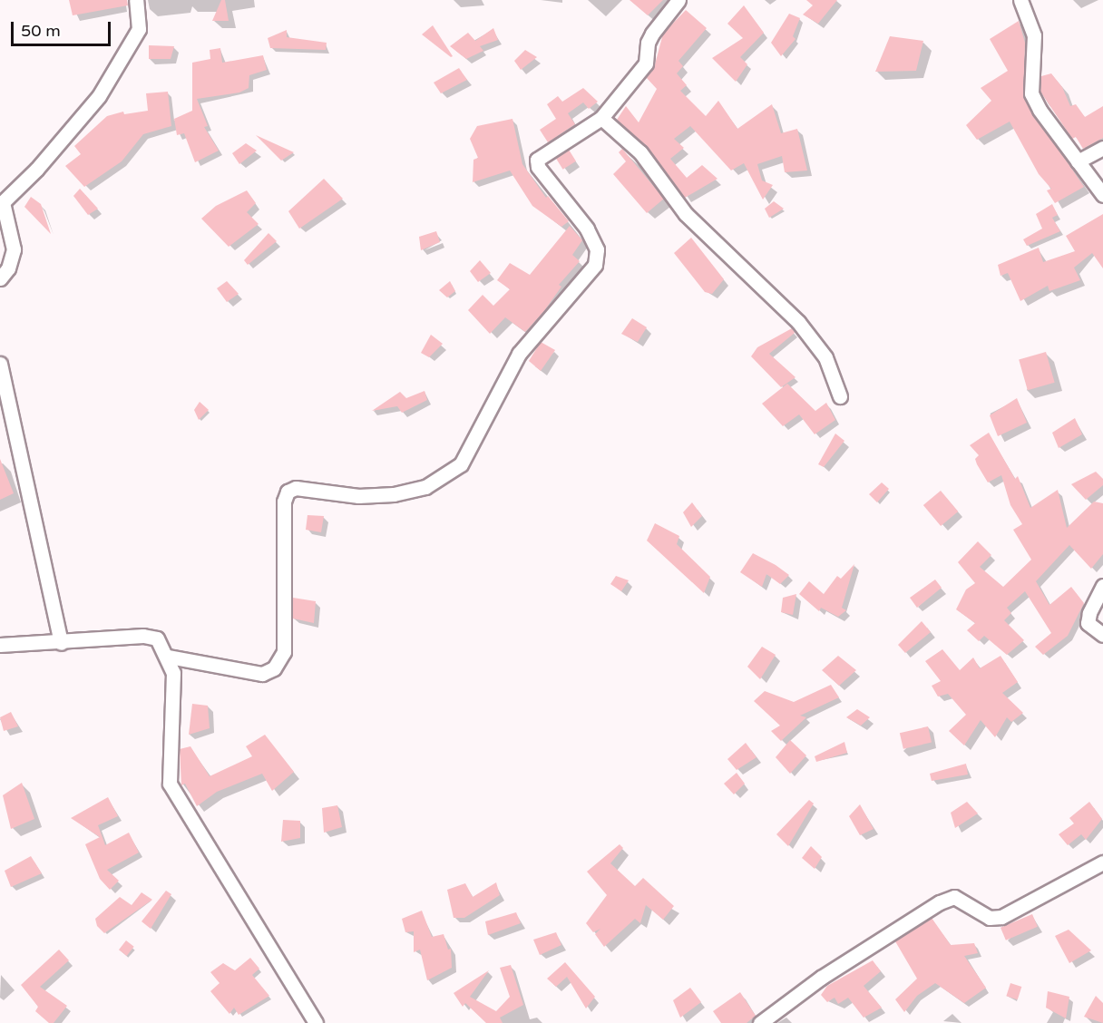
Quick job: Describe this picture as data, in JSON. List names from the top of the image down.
{
  "scale_bar": "50 m"
}
